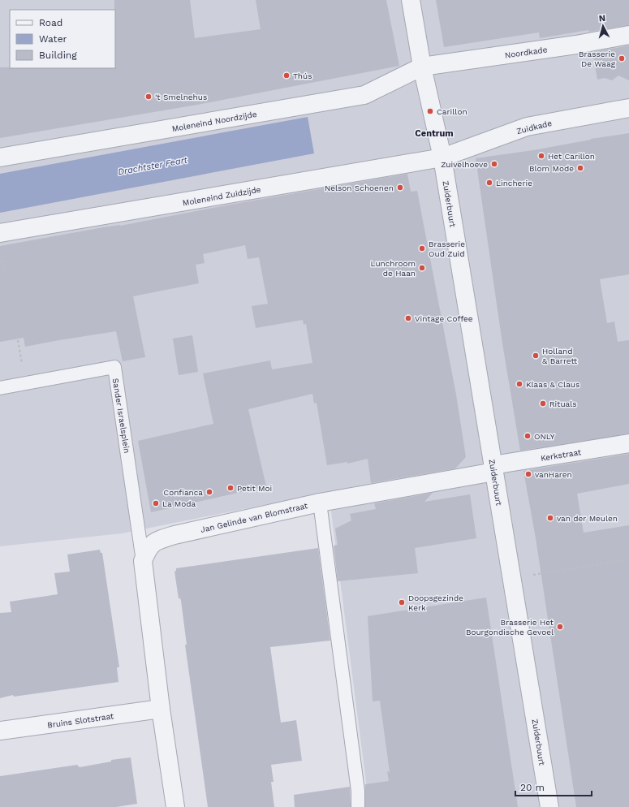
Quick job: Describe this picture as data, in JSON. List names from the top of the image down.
{
  "streets": {
    "street": [
      "Noordkade",
      "Moleneind Noordzijde",
      "Zuidkade",
      "Moleneind Zuidzijde",
      "Zuiderbuurt",
      "Kerkstraat",
      "Jan Gelinde van Blomstraat",
      "Bruins Slotstraat"
    ],
    "lane": ["Sander Israelsplein"]
  },
  "crossings": [
    ["Noordkade", "Moleneind Noordzijde"],
    ["Noordkade", "Zuiderbuurt"],
    ["Moleneind Noordzijde", "Zuiderbuurt"],
    ["Zuidkade", "Moleneind Zuidzijde"],
    ["Zuidkade", "Zuiderbuurt"],
    ["Moleneind Zuidzijde", "Zuiderbuurt"],
    ["Zuiderbuurt", "Kerkstraat"],
    ["Sander Israelsplein", "Jan Gelinde van Blomstraat"],
    ["Kerkstraat", "Jan Gelinde van Blomstraat"]
  ],
  "districts": ["Centrum"],
  "water": ["Drachtster Feart"],
  "places": [
    "Brasserie De Waag",
    "Thús",
    "'t Smelnehus",
    "Carillon",
    "Het Carillon",
    "Zuivelhoeve",
    "Blom Mode",
    "Lincherie",
    "Nelson Schoenen",
    "Brasserie Oud Zuid",
    "Lunchroom de Haan",
    "Vintage Coffee",
    "Holland & Barrett",
    "Klaas & Claus",
    "Rituals",
    "ONLY",
    "vanHaren",
    "Petit Moi",
    "Confianca",
    "La Moda",
    "van der Meulen",
    "Doopsgezinde Kerk",
    "Brasserie Het Bourgondische Gevoel"
  ],
  "legend": ["Road", "Water", "Building"],
  "scale_bar": "20 m",
  "north": "top"
}
